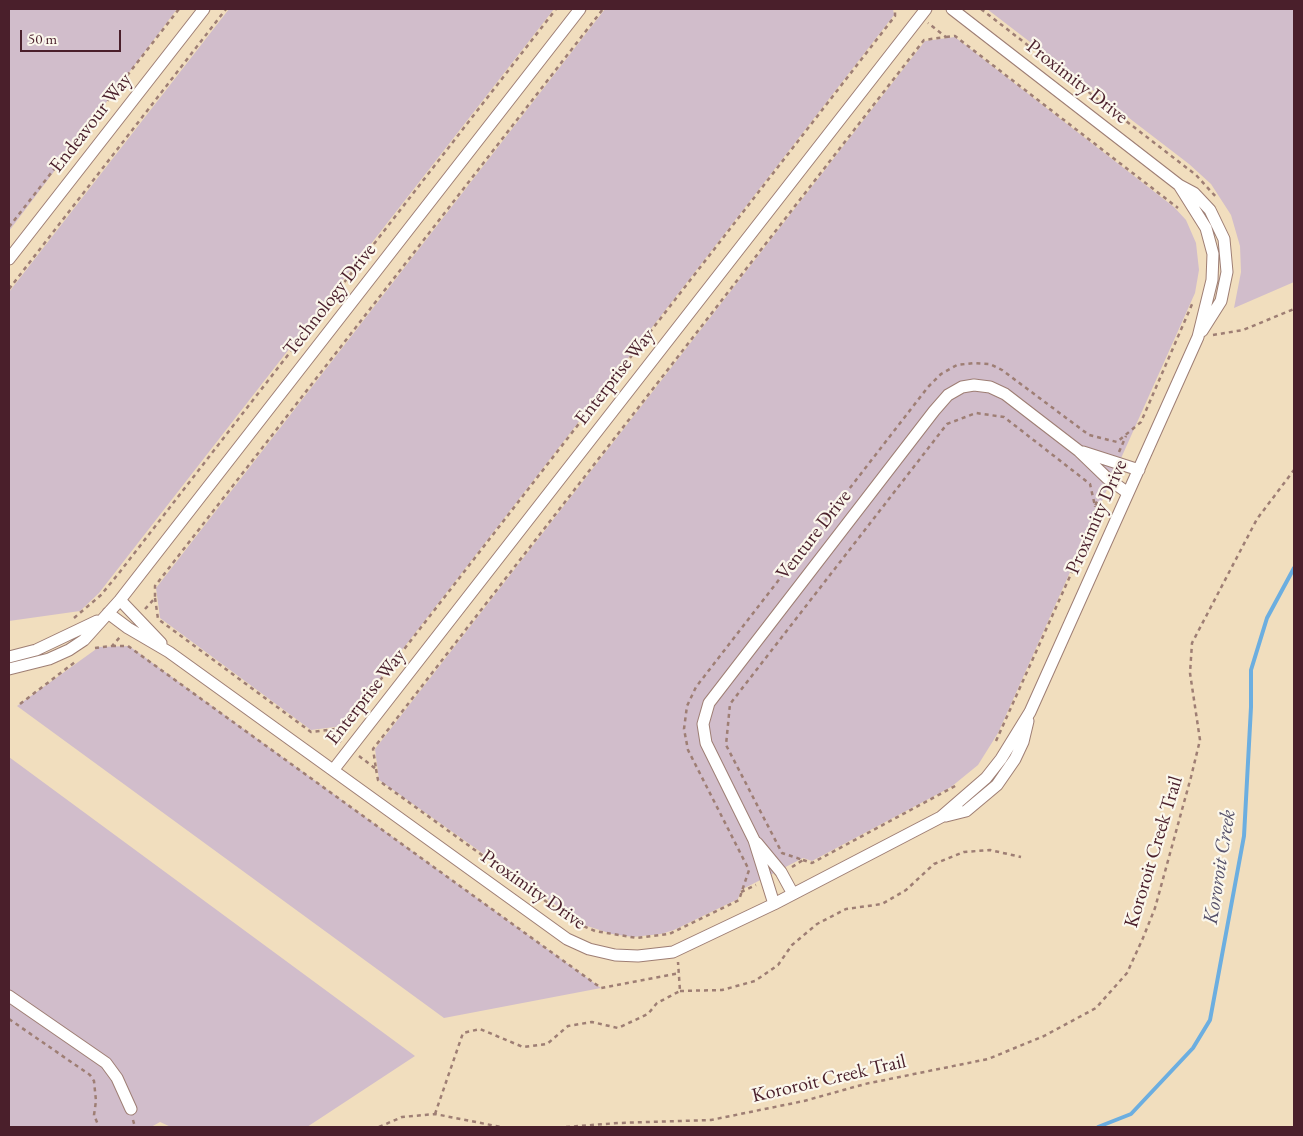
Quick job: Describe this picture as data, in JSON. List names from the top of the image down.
{
  "streets": {
    "street": [
      "Proximity Drive",
      "Endeavour Way",
      "Technology Drive",
      "Enterprise Way",
      "Venture Drive"
    ],
    "path": ["Kororoit Creek Trail"]
  },
  "crossings": [
    ["Proximity Drive", "Technology Drive"],
    ["Proximity Drive", "Enterprise Way"],
    ["Proximity Drive", "Venture Drive"]
  ],
  "water": ["Kororoit Creek"],
  "scale_bar": "50 m"
}
